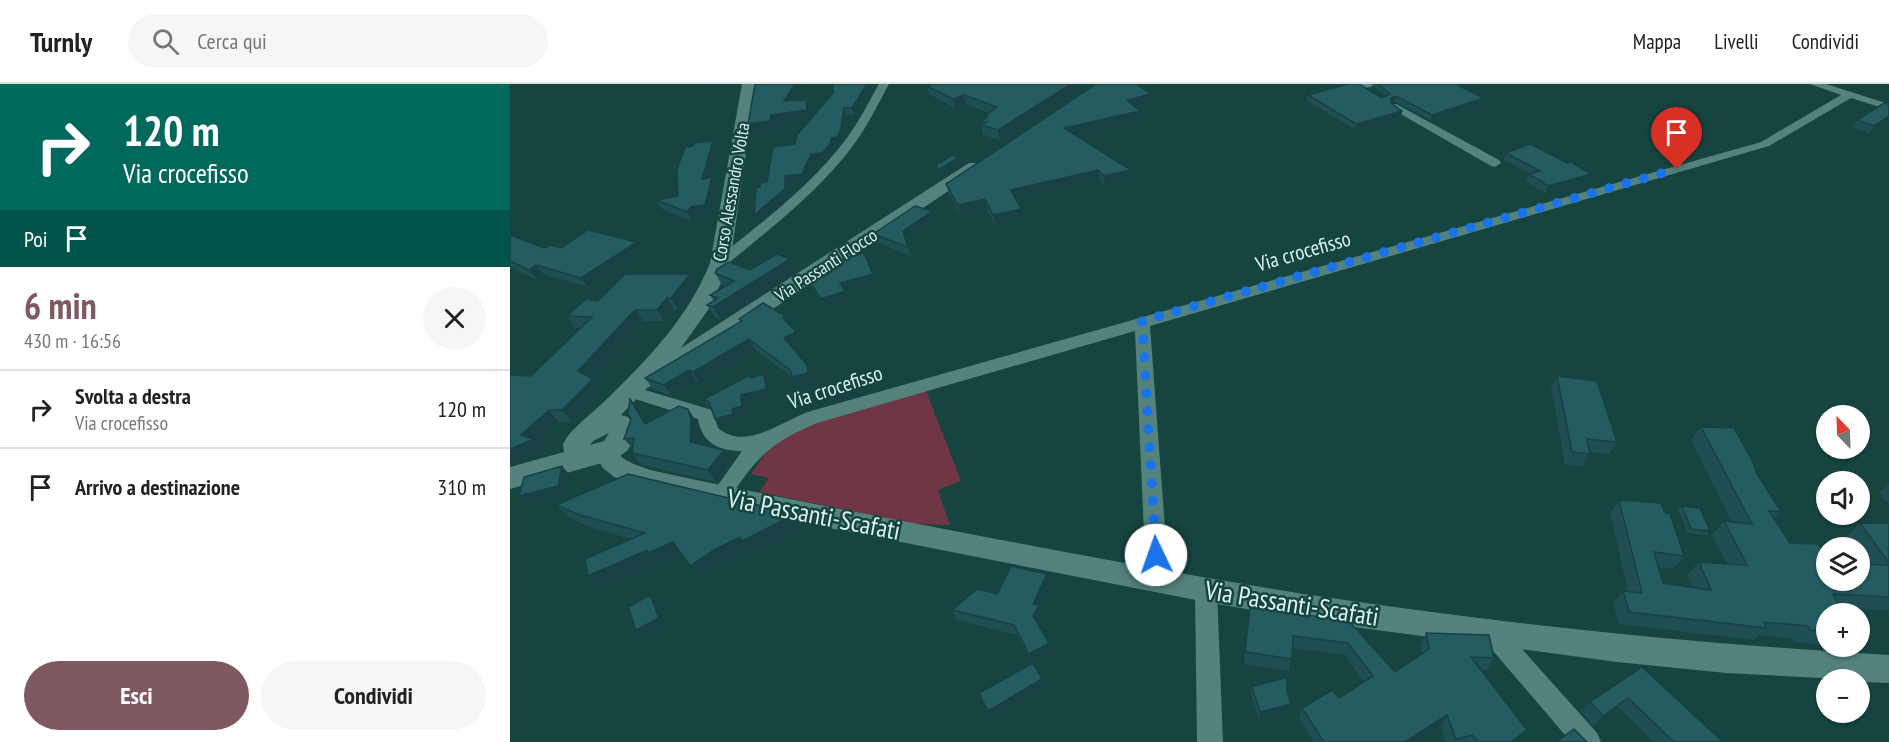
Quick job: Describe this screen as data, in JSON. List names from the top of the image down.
{
  "streets": {
    "main road": ["Corso Alessandro Volta", "Via Passanti Flocco"],
    "street": ["Via crocefisso", "Via Passanti-Scafati"]
  },
  "crossings": [
    ["Corso Alessandro Volta", "Via crocefisso"],
    ["Corso Alessandro Volta", "Via Passanti Flocco"],
    ["Via crocefisso", "Via Passanti Flocco"],
    ["Via crocefisso", "Via Passanti-Scafati"]
  ],
  "north": "top left",
  "page": {
    "header": "Turnly",
    "search": "Cerca qui",
    "nav": ["Mappa", "Livelli", "Condividi"],
    "turn": ["120 m", "Via crocefisso"],
    "then": "Poi",
    "heading": ["6 min", "430 m · 16:56"],
    "list": [
      {
        "name": "Svolta a destra",
        "note": "Via crocefisso",
        "value": "120 m"
      },
      {
        "name": "Arrivo a destinazione",
        "value": "310 m"
      }
    ],
    "map_buttons": ["+", "−"],
    "buttons": ["Esci", "Condividi"]
  }
}
